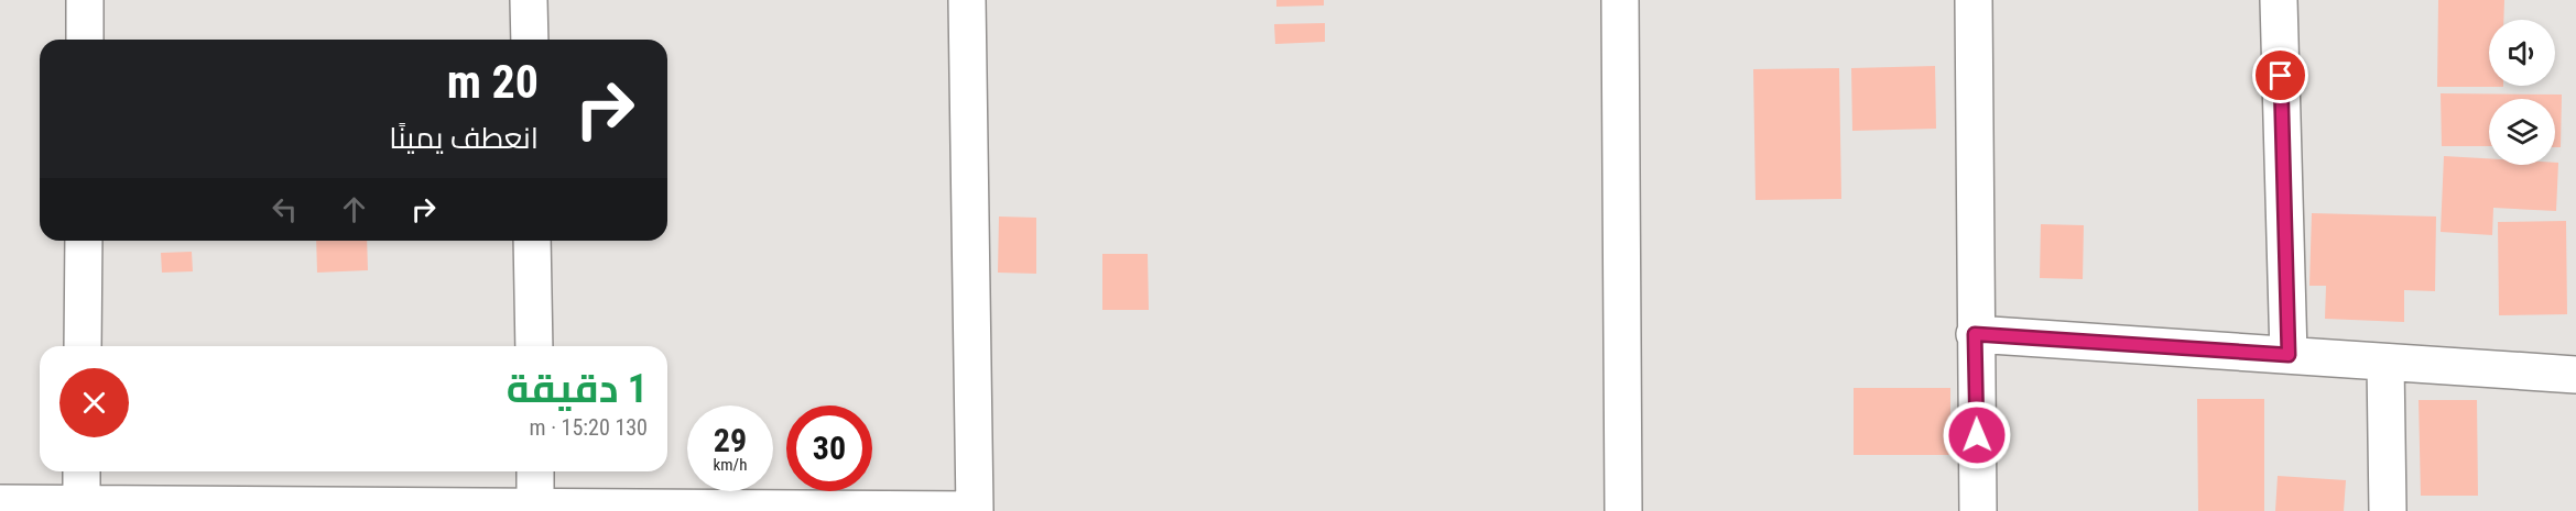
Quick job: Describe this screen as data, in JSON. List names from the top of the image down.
{
  "page": {
    "turn": ["20 m", "انعطف يمينًا"],
    "heading": ["1 دقيقة", "130 m · 15:20"],
    "speed": "29 km/h",
    "limit": "30"
  }
}
